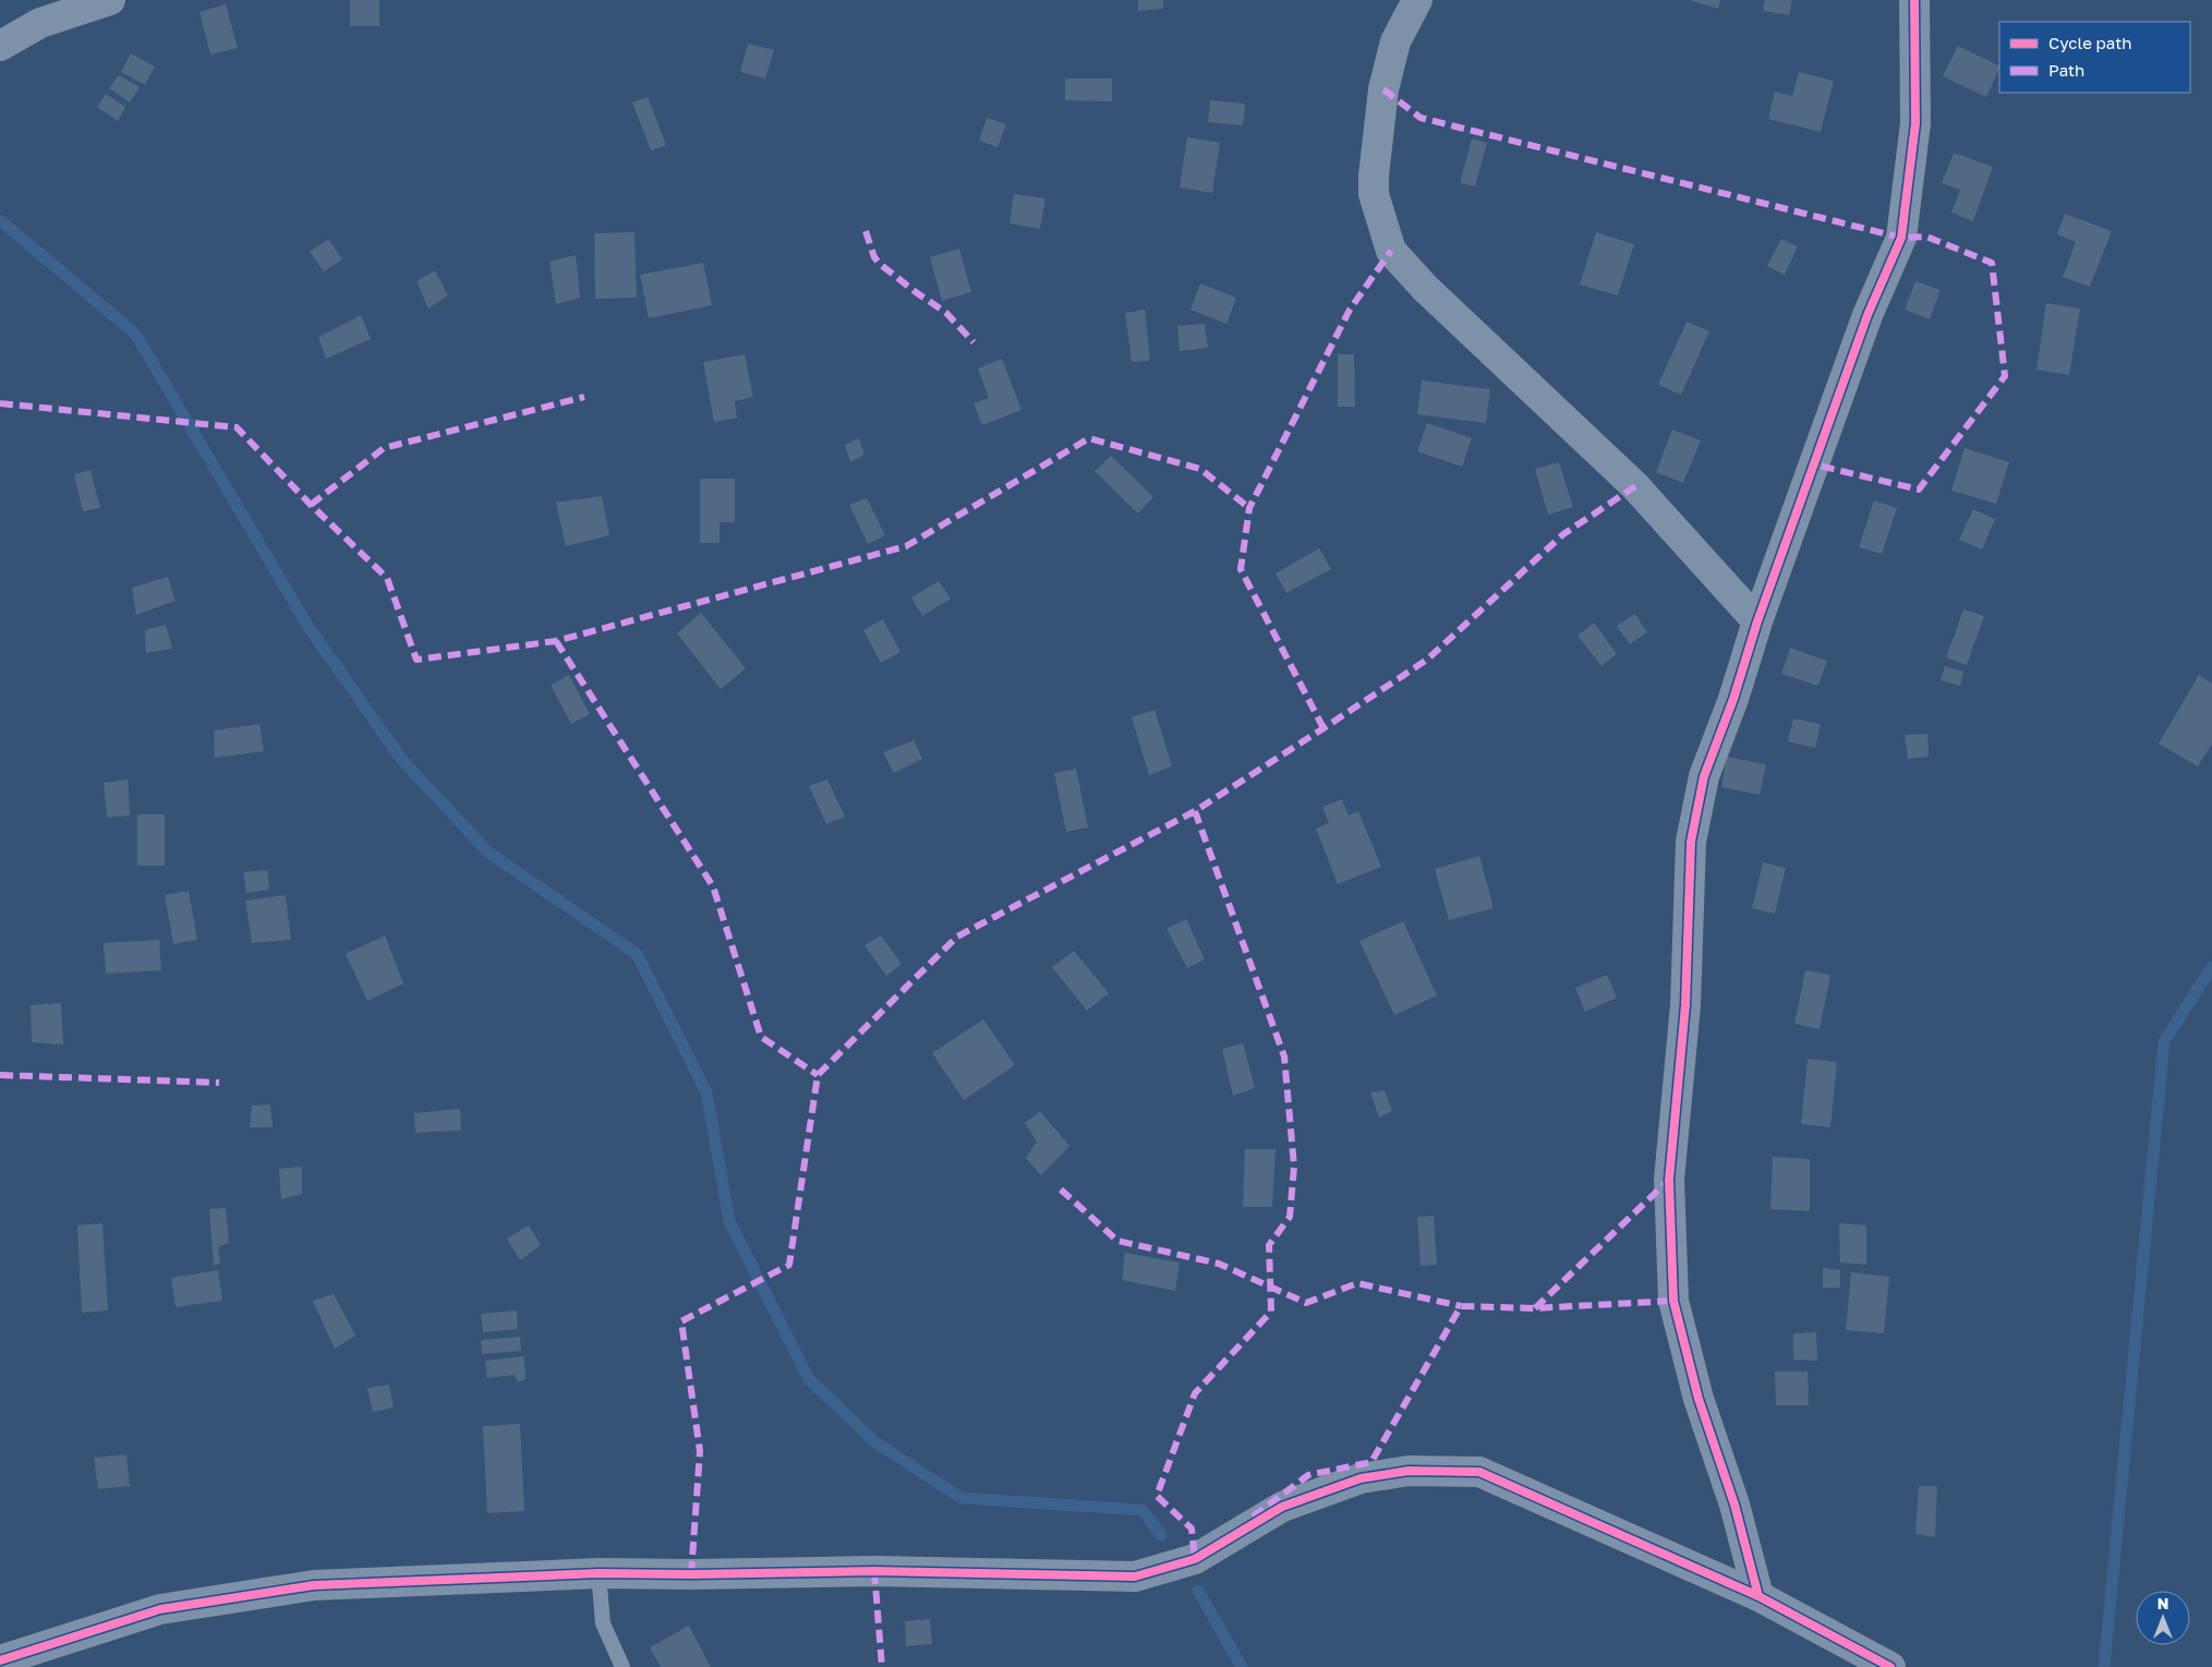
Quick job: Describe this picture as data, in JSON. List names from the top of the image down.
{
  "legend": ["Cycle path", "Path"],
  "north": "top"
}
